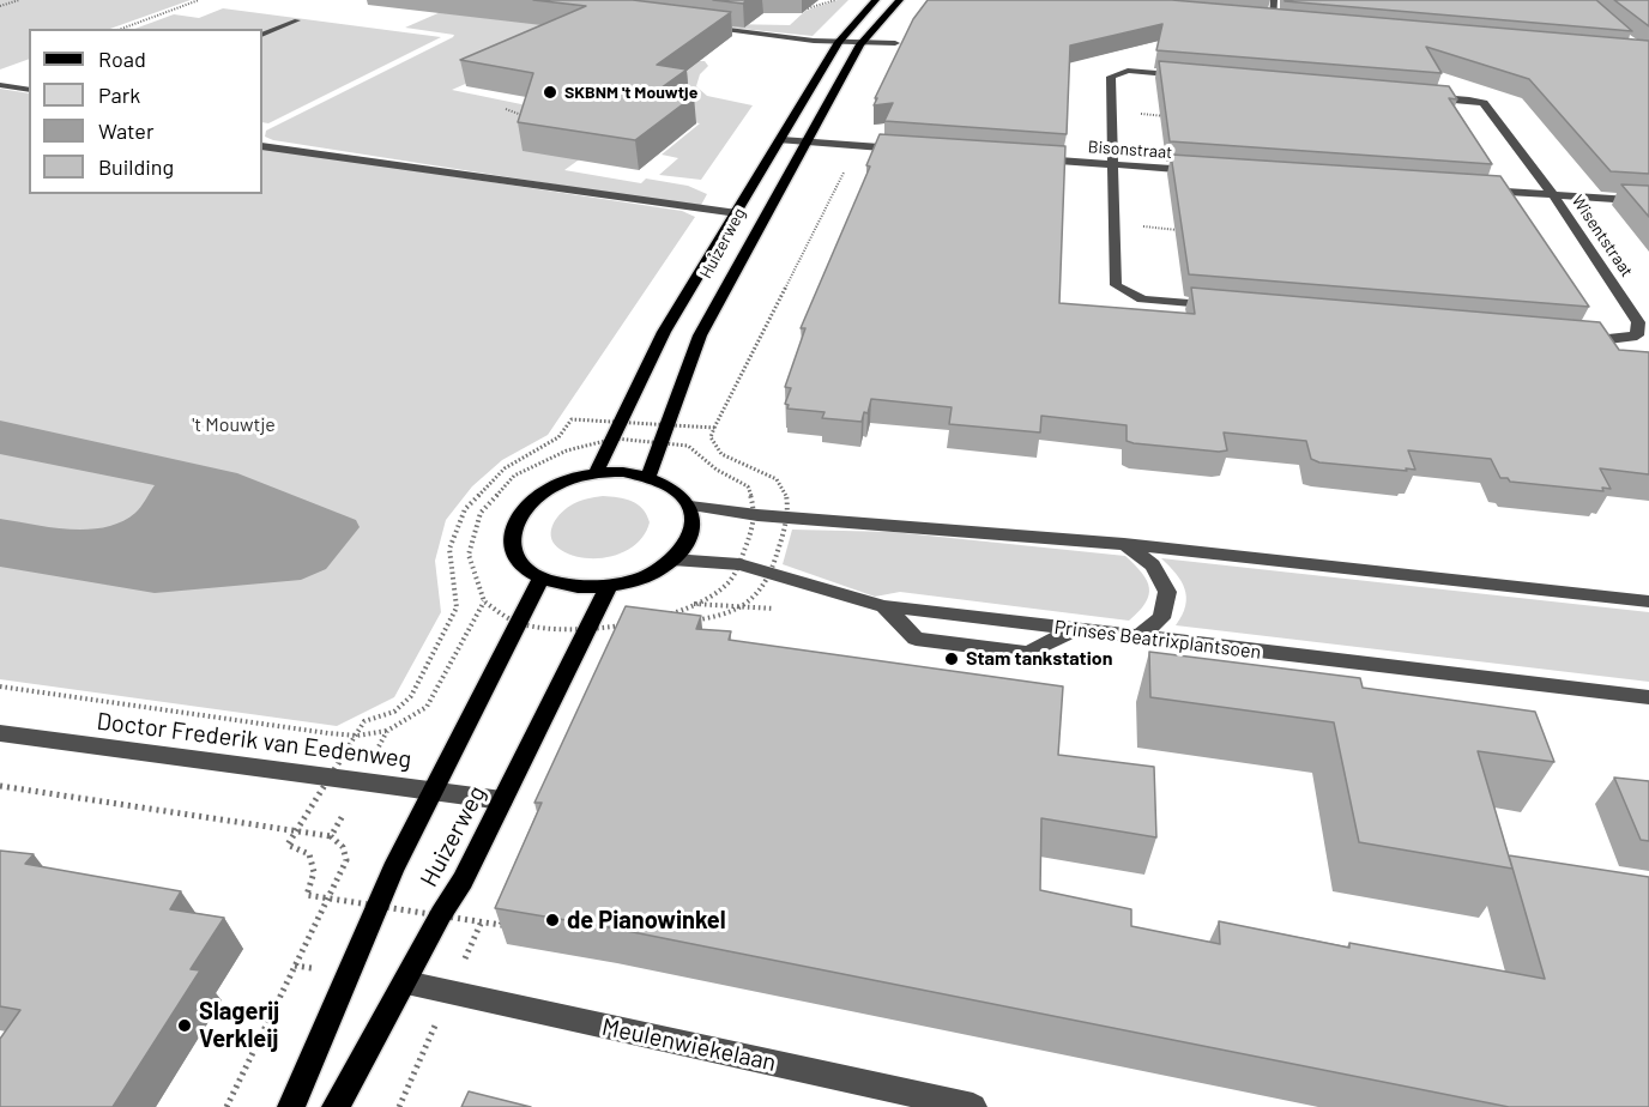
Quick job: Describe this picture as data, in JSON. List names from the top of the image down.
{
  "streets": {
    "main road": ["Huizerweg"],
    "street": [
      "Bisonstraat",
      "Wisentstraat",
      "Prinses Beatrixplantsoen",
      "Doctor Frederik van Eedenweg",
      "Meulenwiekelaan"
    ]
  },
  "crossings": [
    ["Bisonstraat", "Wisentstraat"],
    ["Huizerweg", "Prinses Beatrixplantsoen"],
    ["Huizerweg", "Doctor Frederik van Eedenweg"],
    ["Huizerweg", "Meulenwiekelaan"]
  ],
  "parks": ["'t Mouwtje"],
  "places": [
    "SKBNM 't Mouwtje",
    "Stam tankstation",
    "de Pianowinkel",
    "Slagerij Verkleij"
  ],
  "legend": [
    "Road",
    "Park",
    "Water",
    "Building"
  ]
}
